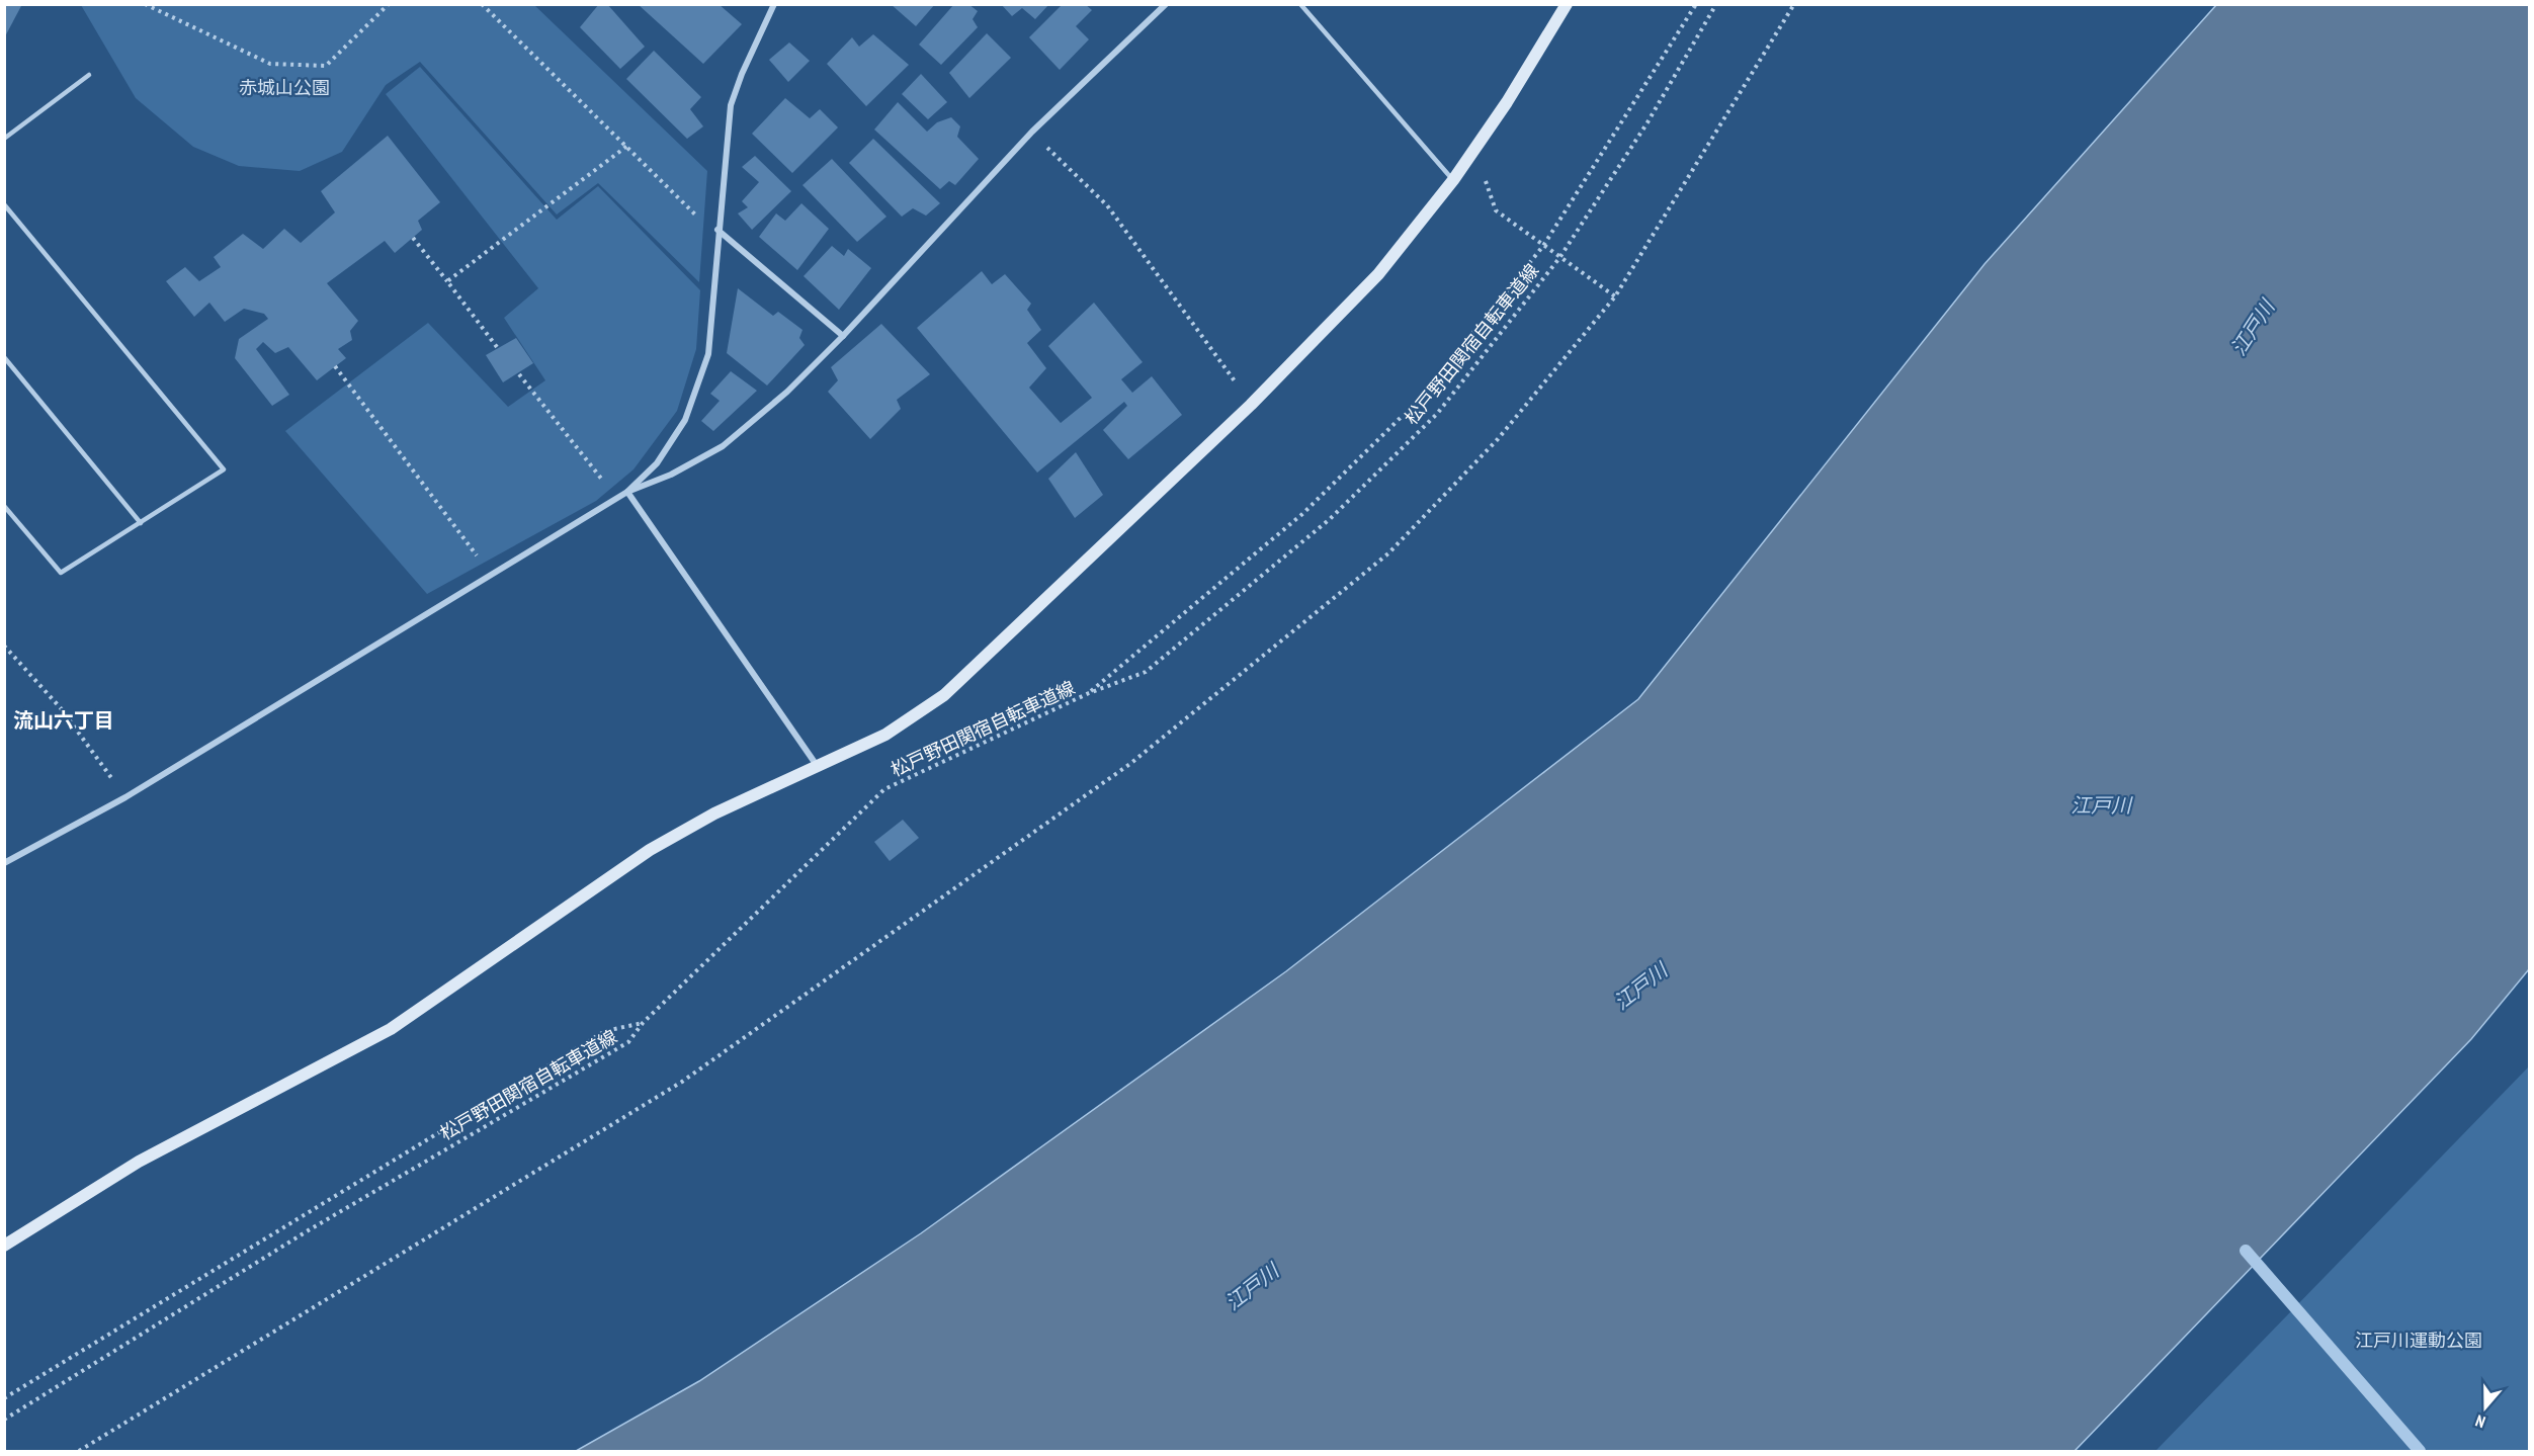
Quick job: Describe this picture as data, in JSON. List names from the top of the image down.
{
  "streets": {
    "path": ["松戸野田関宿自転車道線"]
  },
  "districts": ["流山六丁目"],
  "water": ["江戸川"],
  "parks": ["赤城山公園", "江戸川運動公園"],
  "north": "bottom"
}
